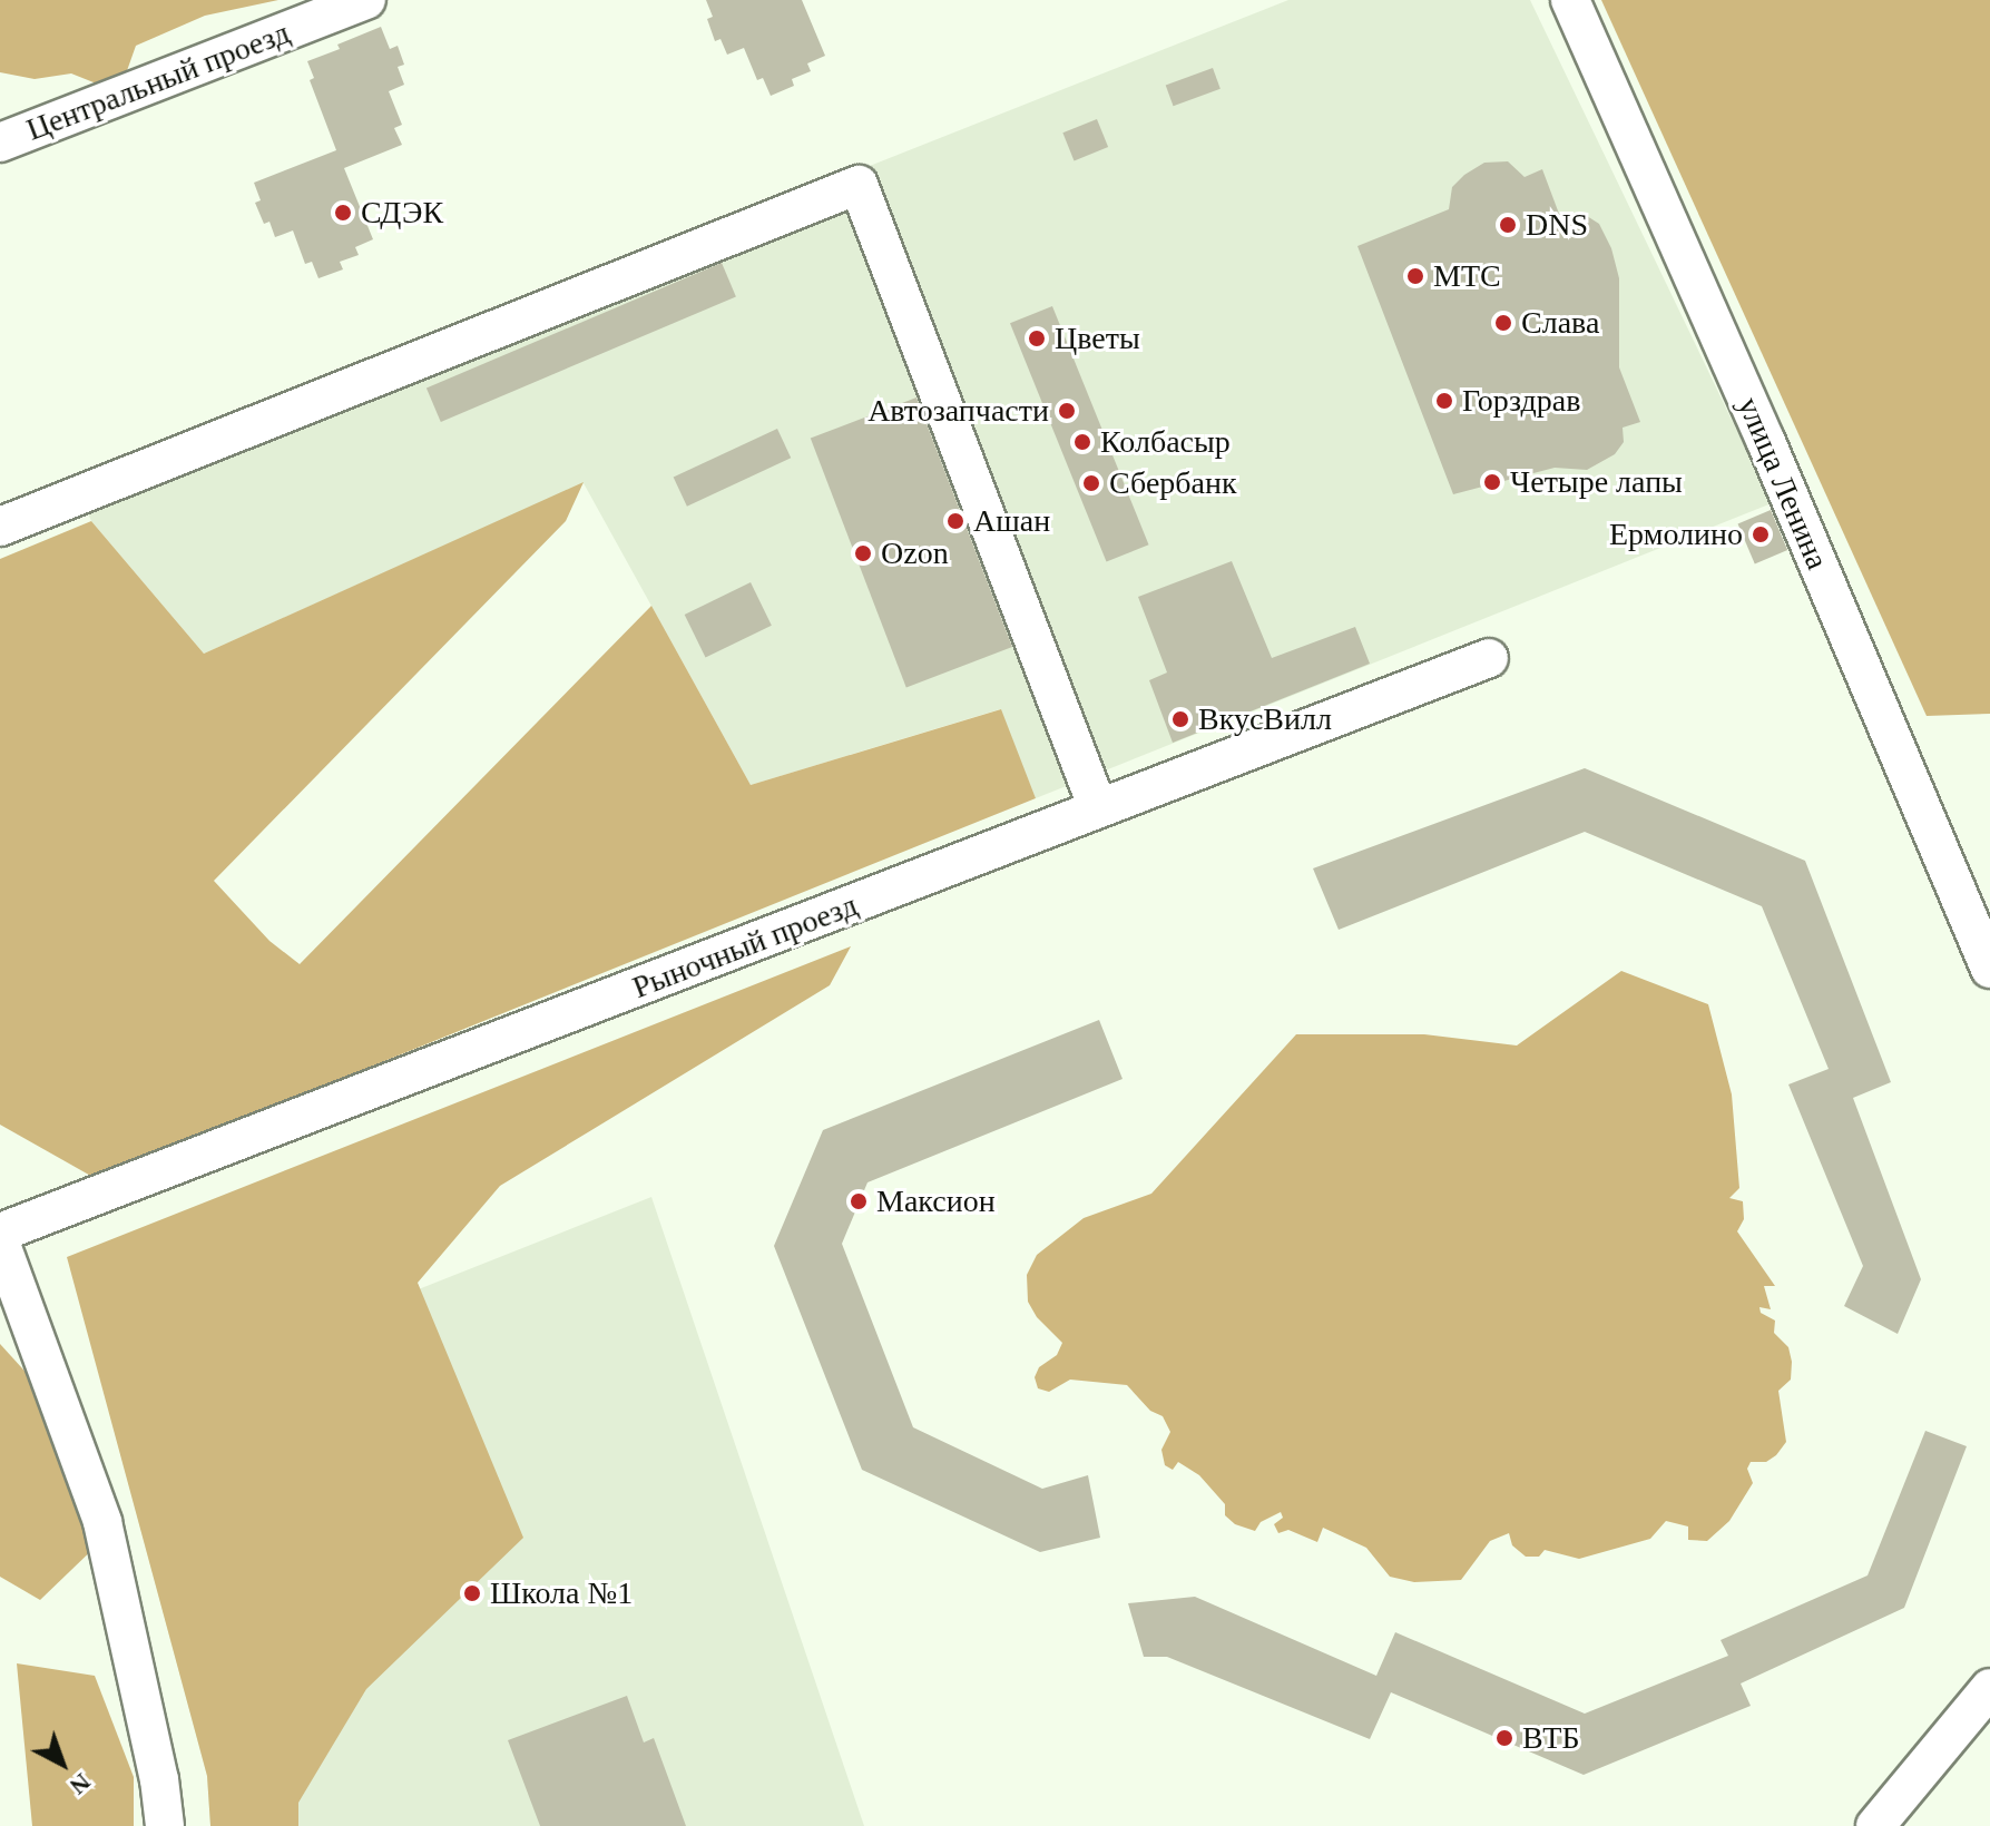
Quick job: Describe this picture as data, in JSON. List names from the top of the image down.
{
  "streets": {
    "street": ["Центральный проезд", "улица Ленина", "Рыночный проезд"]
  },
  "places": [
    "СДЭК",
    "DNS",
    "МТС",
    "Слава",
    "Цветы",
    "Горздрав",
    "Автозапчасти",
    "Колбасыр",
    "Четыре лапы",
    "Сбербанк",
    "Ашан",
    "Ермолино",
    "Ozon",
    "ВкусВилл",
    "Максион",
    "Школа №1",
    "ВТБ"
  ],
  "north": "bottom right"
}
